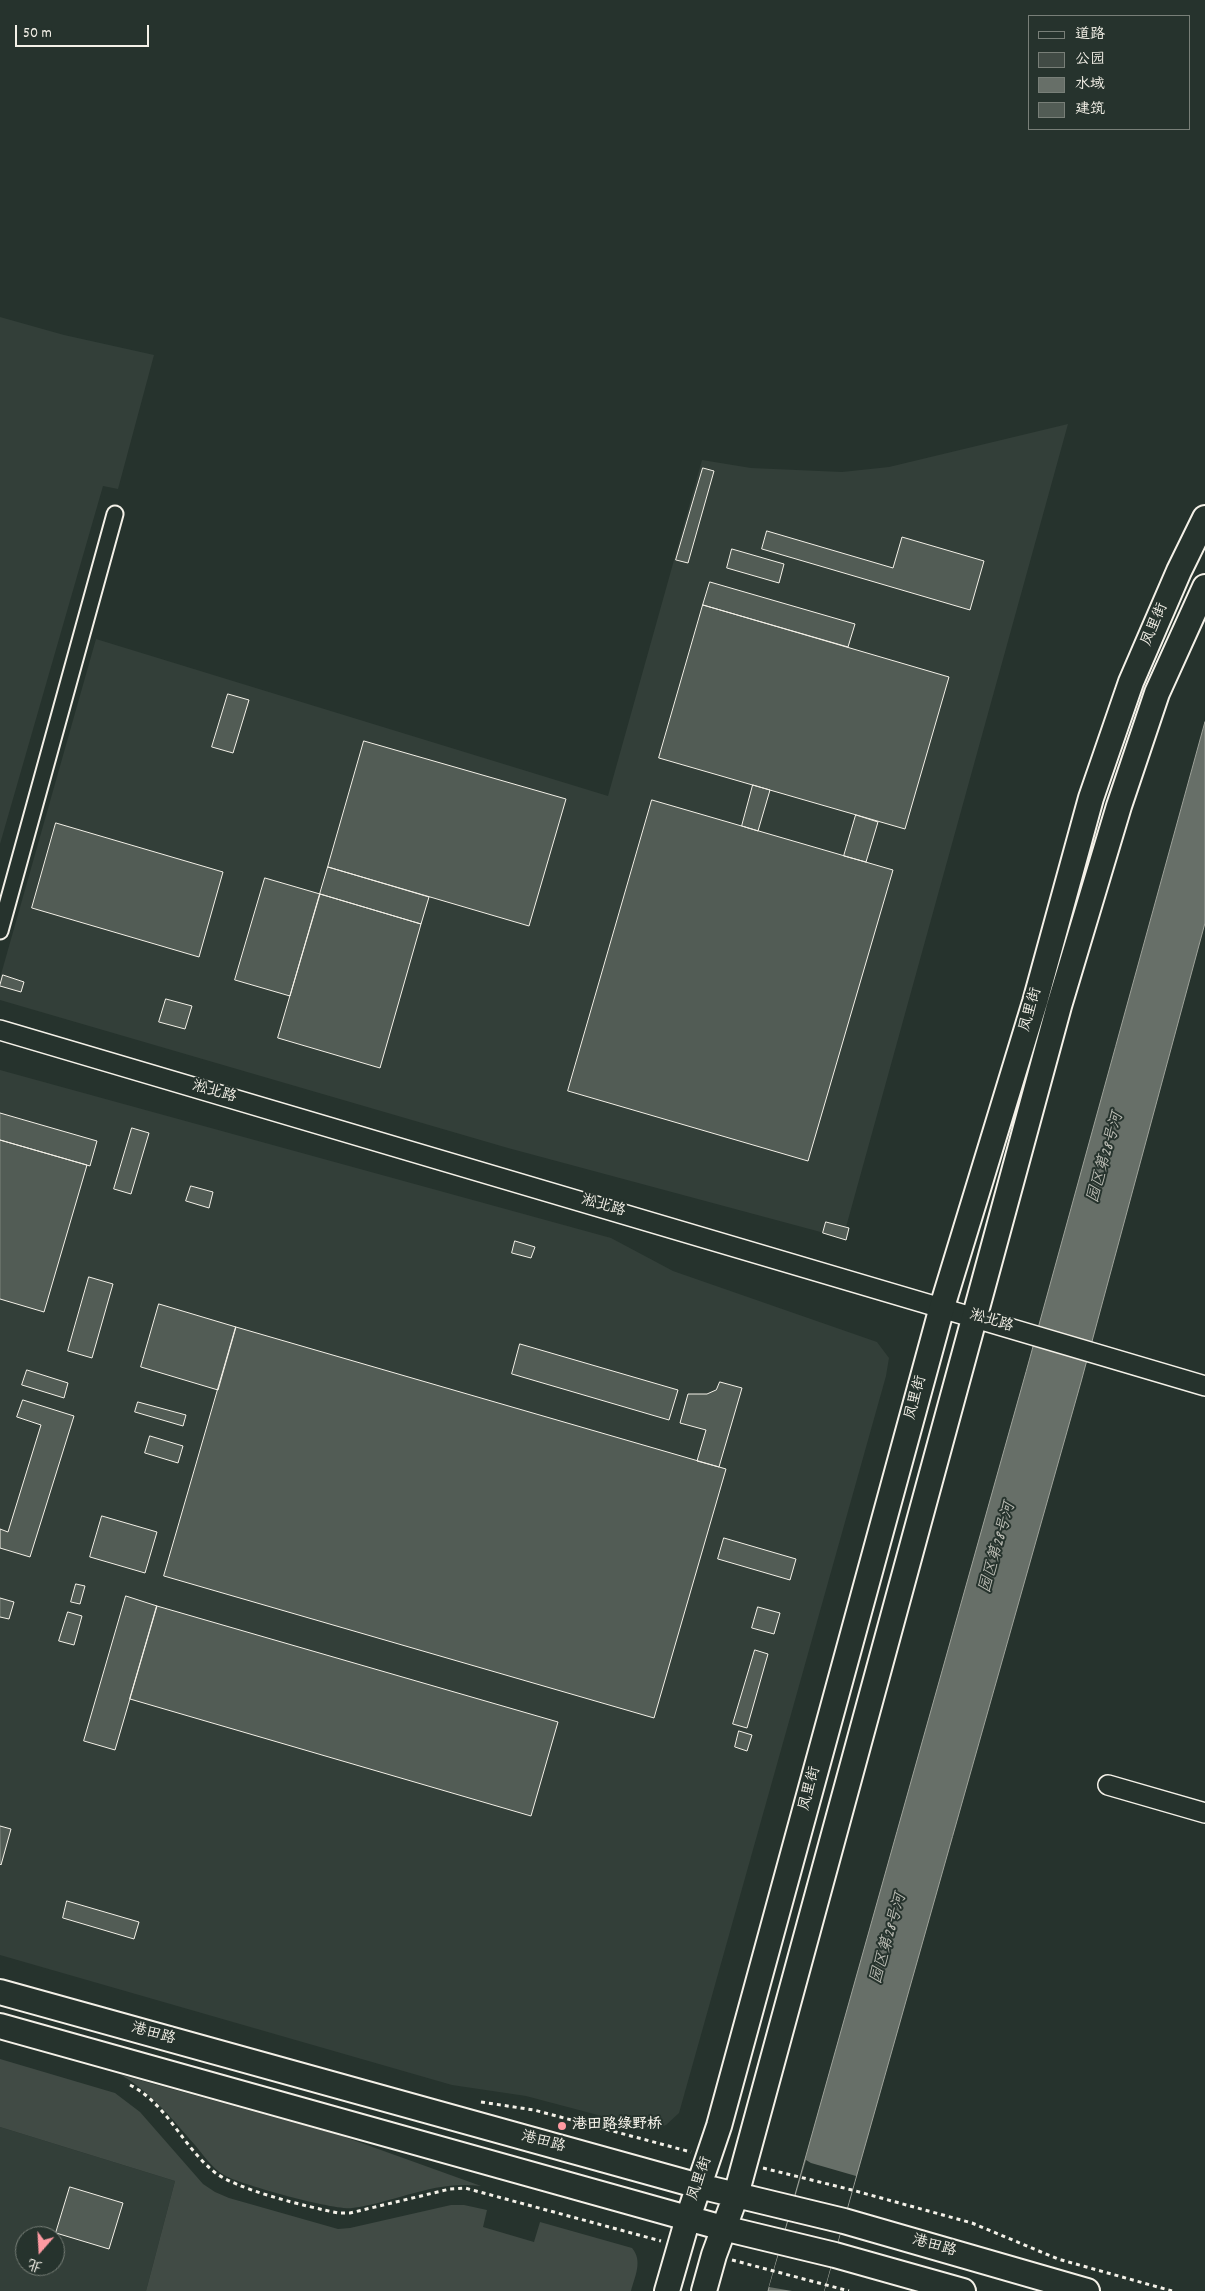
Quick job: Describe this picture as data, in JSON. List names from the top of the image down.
{
  "streets": {
    "main road": ["凤里街", "港田路"],
    "street": ["淞北路"]
  },
  "crossings": [
    ["凤里街", "淞北路"],
    ["凤里街", "港田路"]
  ],
  "water": ["园区第28号河"],
  "places": ["港田路绿野桥"],
  "legend": [
    "道路",
    "公园",
    "水域",
    "建筑"
  ],
  "scale_bar": "50 m",
  "north": "bottom"
}
